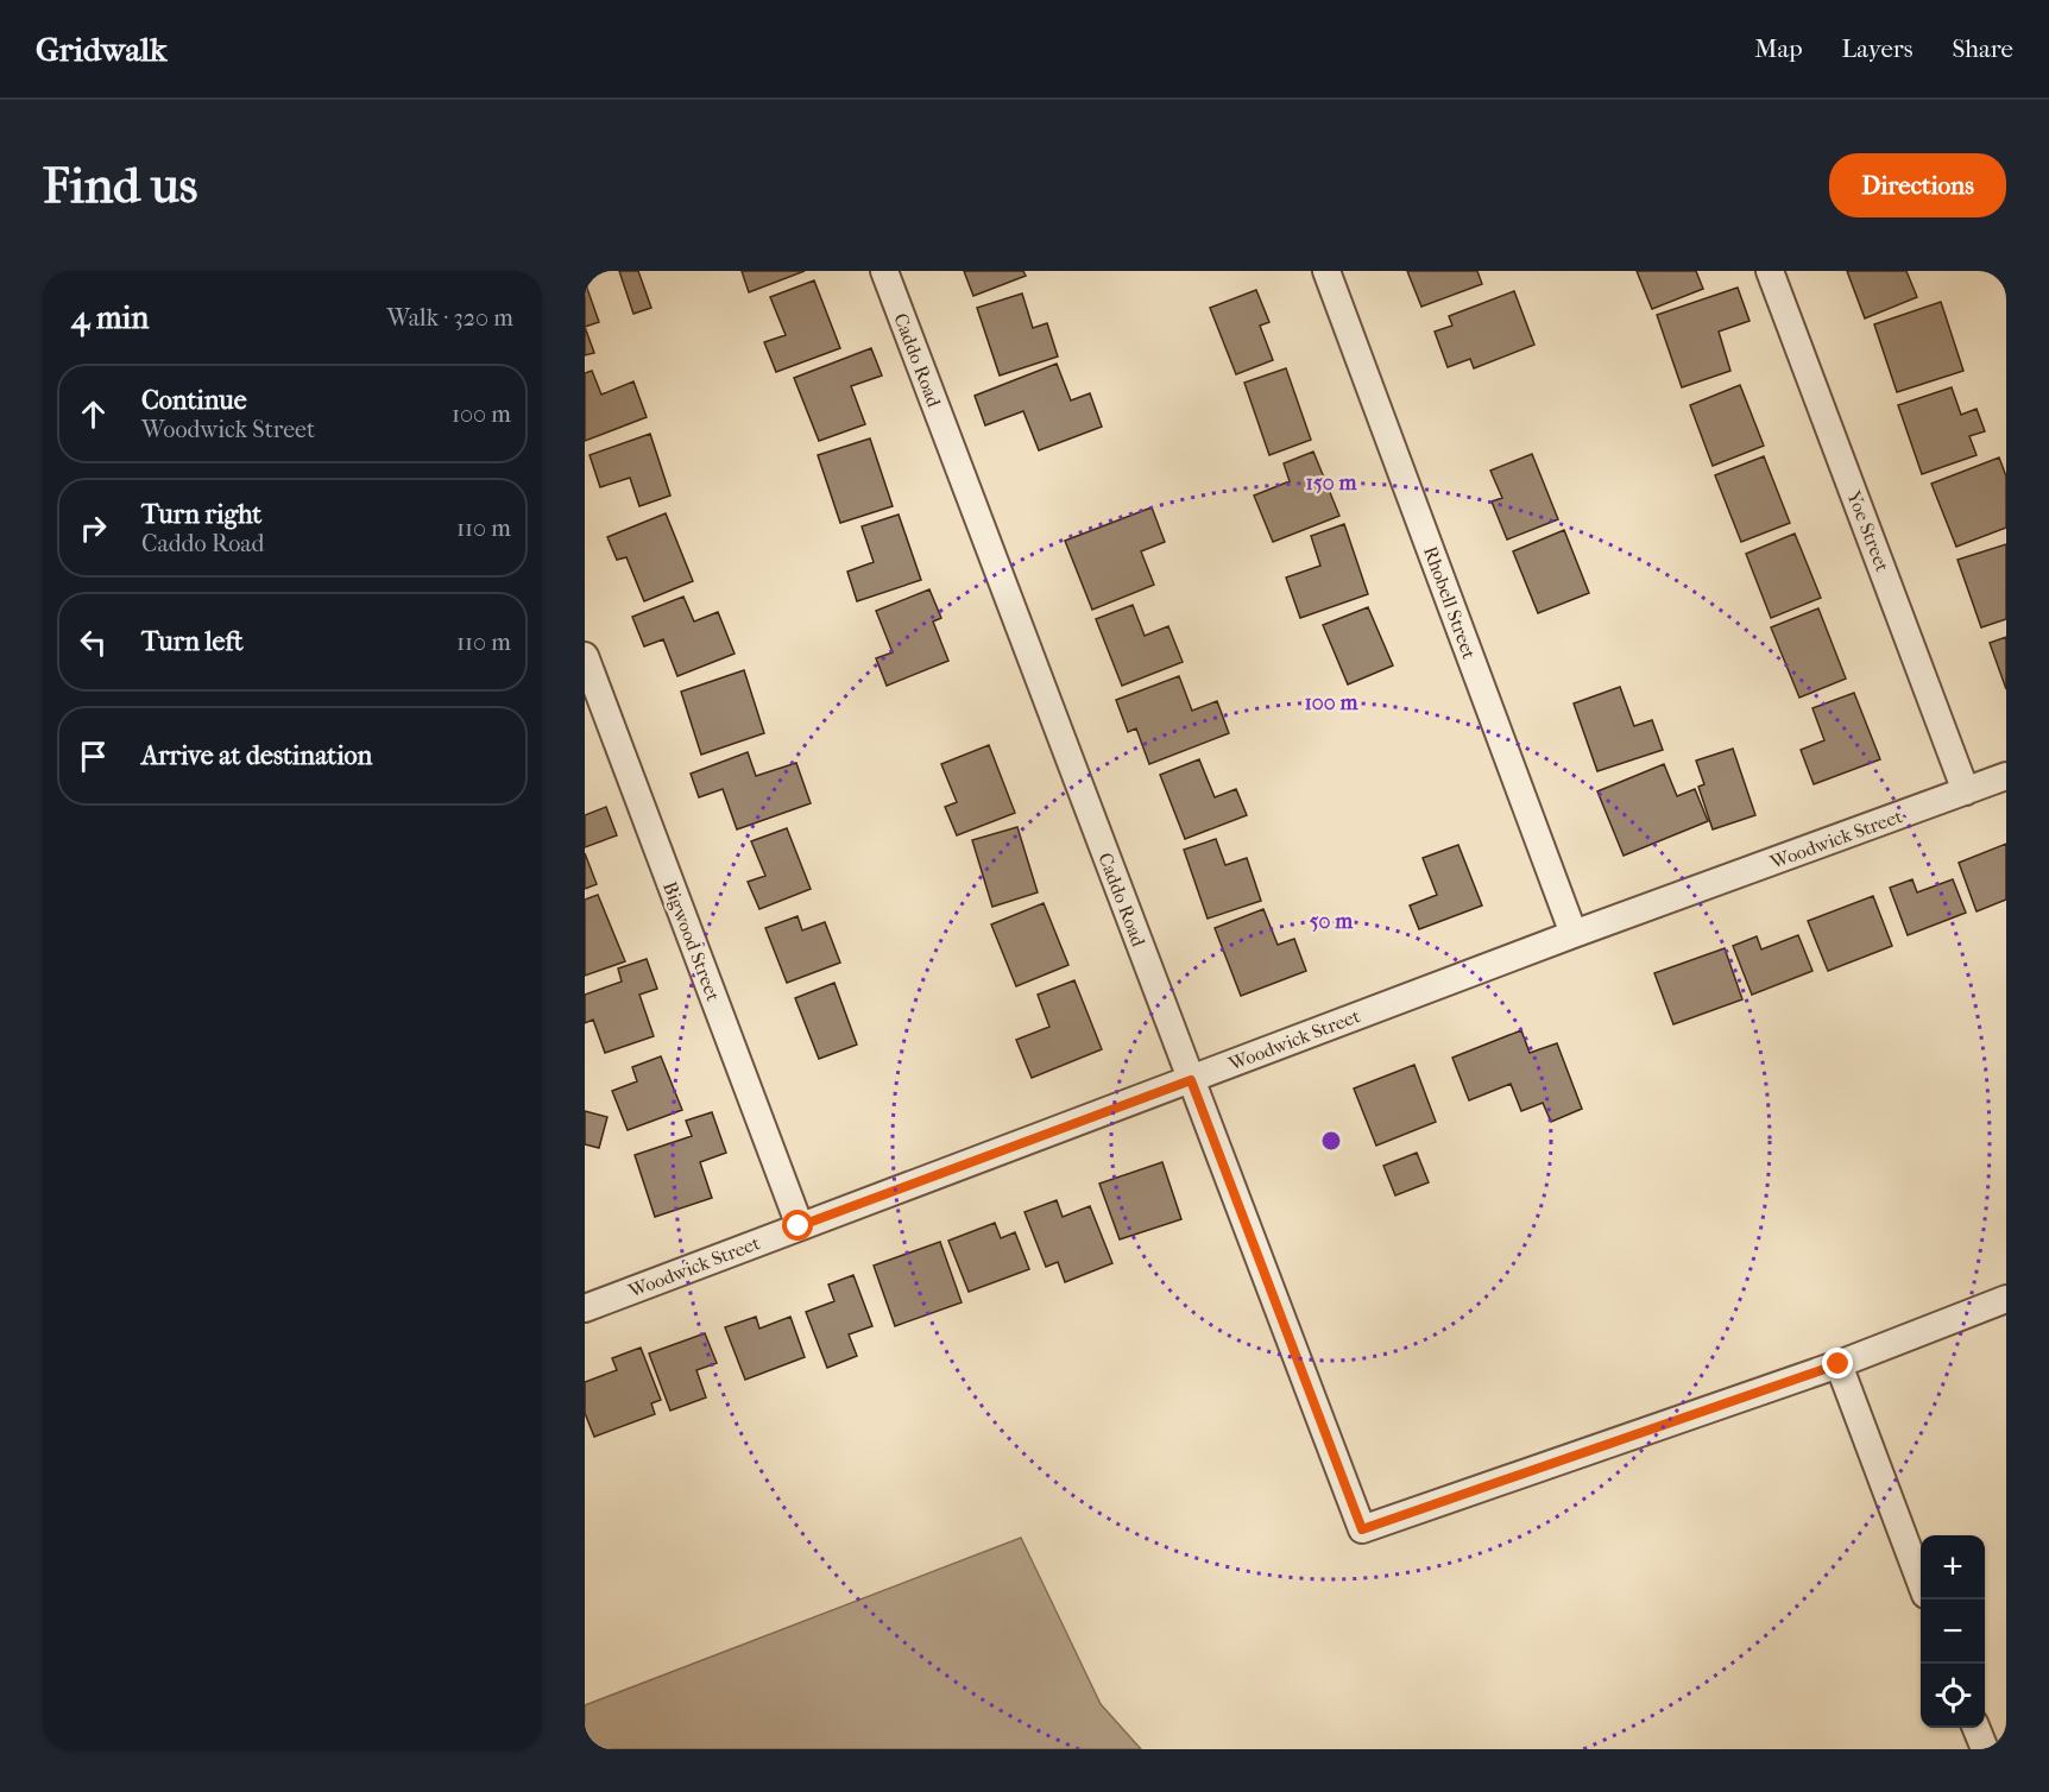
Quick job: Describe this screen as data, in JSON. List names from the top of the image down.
{
  "streets": {
    "street": [
      "Caddo Road",
      "Yoe Street",
      "Rhobell Street",
      "Woodwick Street",
      "Bigwood Street"
    ]
  },
  "crossings": [
    ["Caddo Road", "Woodwick Street"],
    ["Yoe Street", "Woodwick Street"],
    ["Rhobell Street", "Woodwick Street"],
    ["Woodwick Street", "Bigwood Street"]
  ],
  "page": {
    "header": "Gridwalk",
    "nav": ["Map", "Layers", "Share"],
    "buttons": "Directions",
    "title": "Find us",
    "heading": ["4 min", "Walk · 320 m"],
    "list": [
      ["Continue", "Woodwick Street", "100 m"],
      ["Turn right", "Caddo Road", "110 m"],
      ["Turn left", "110 m"],
      "Arrive at destination"
    ],
    "map_buttons": ["+", "−"]
  },
  "rings": ["150 m", "100 m", "50 m"]
}
